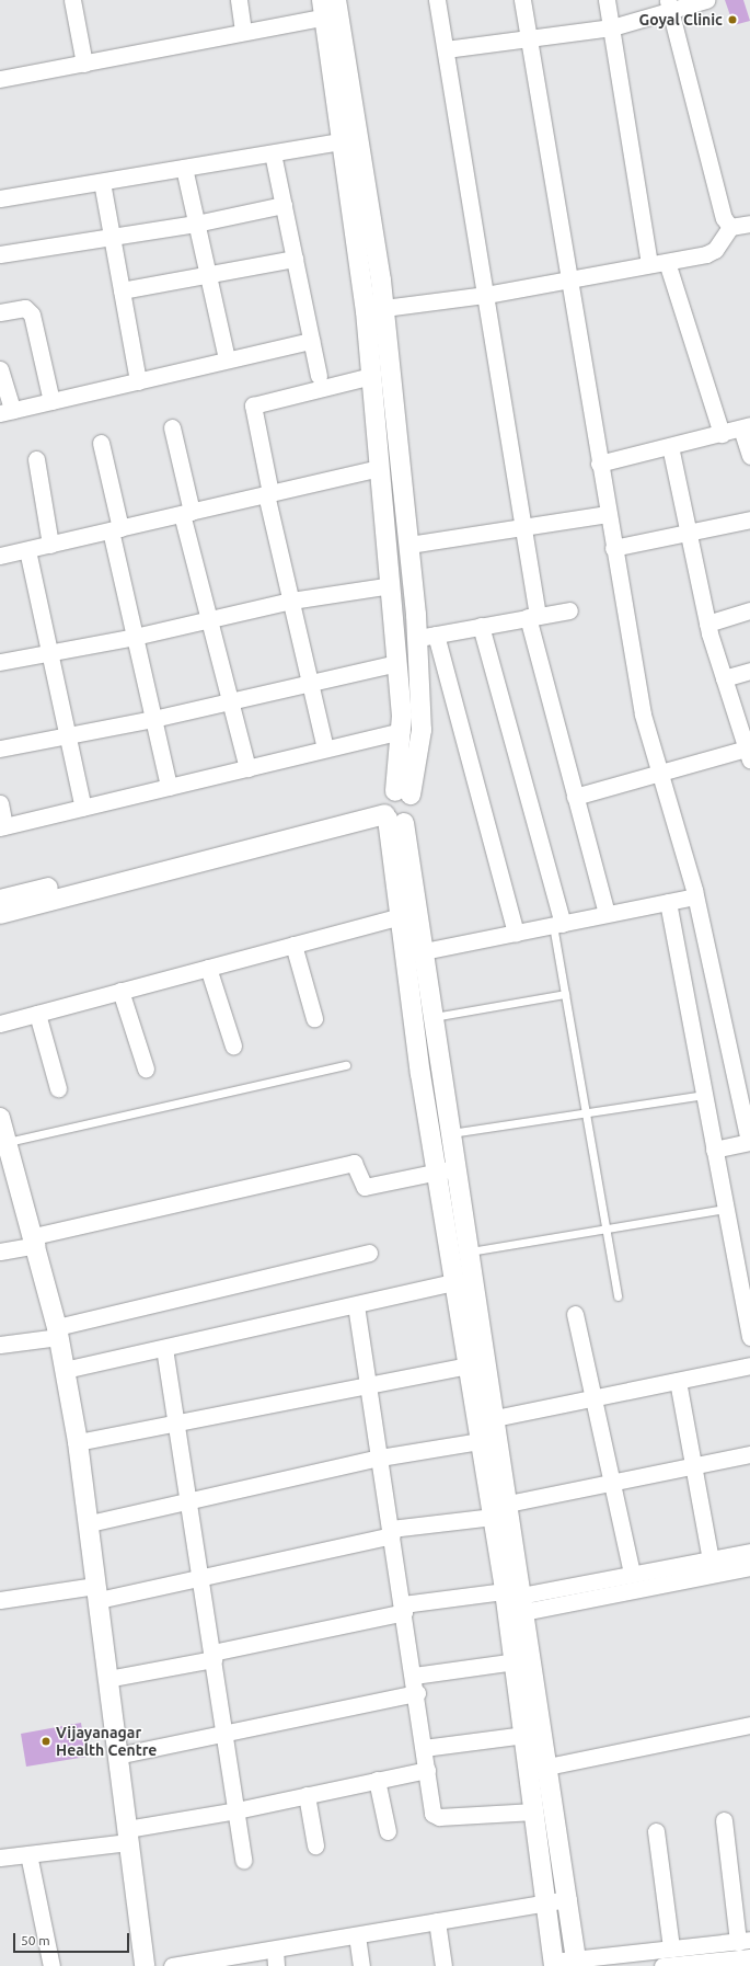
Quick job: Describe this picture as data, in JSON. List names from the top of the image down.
{
  "places": ["Goyal Clinic", "Vijayanagar Health Centre"],
  "scale_bar": "50 m"
}
